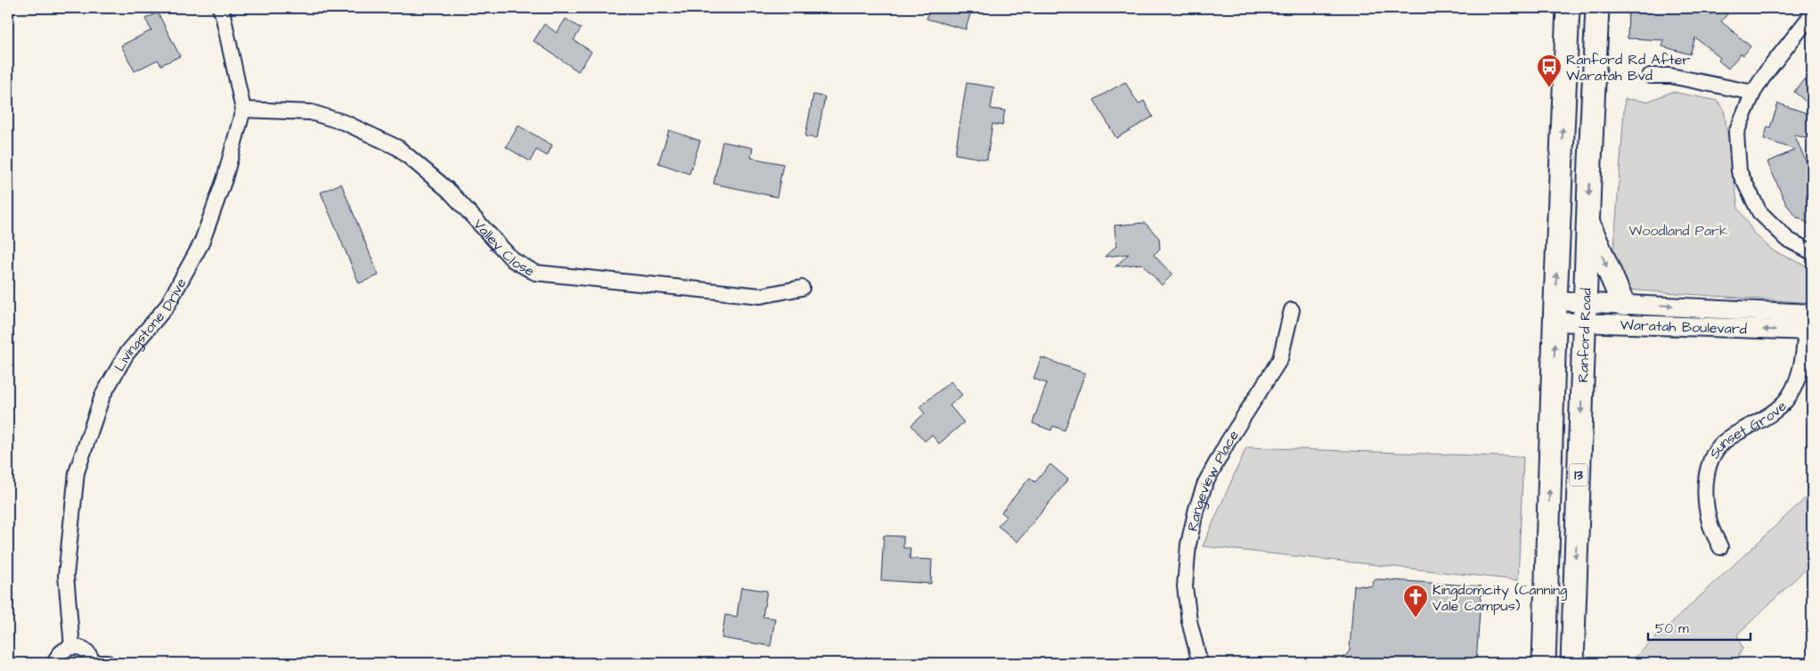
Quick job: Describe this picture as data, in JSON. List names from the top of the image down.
{
  "streets": {
    "main road": ["Ranford Road", "13"],
    "street": [
      "Valley Close",
      "Livingstone Drive",
      "Waratah Boulevard",
      "Sunset Grove",
      "Rangeview Place"
    ]
  },
  "crossings": [
    ["Valley Close", "Livingstone Drive"],
    ["Waratah Boulevard", "Ranford Road"],
    ["Waratah Boulevard", "Sunset Grove"]
  ],
  "parks": ["Woodland Park"],
  "places": {
    "bus stop": ["Ranford Rd After Waratah Bvd"],
    "church": ["Kingdomcity (Canning Vale Campus)"]
  },
  "scale_bar": "50 m"
}
